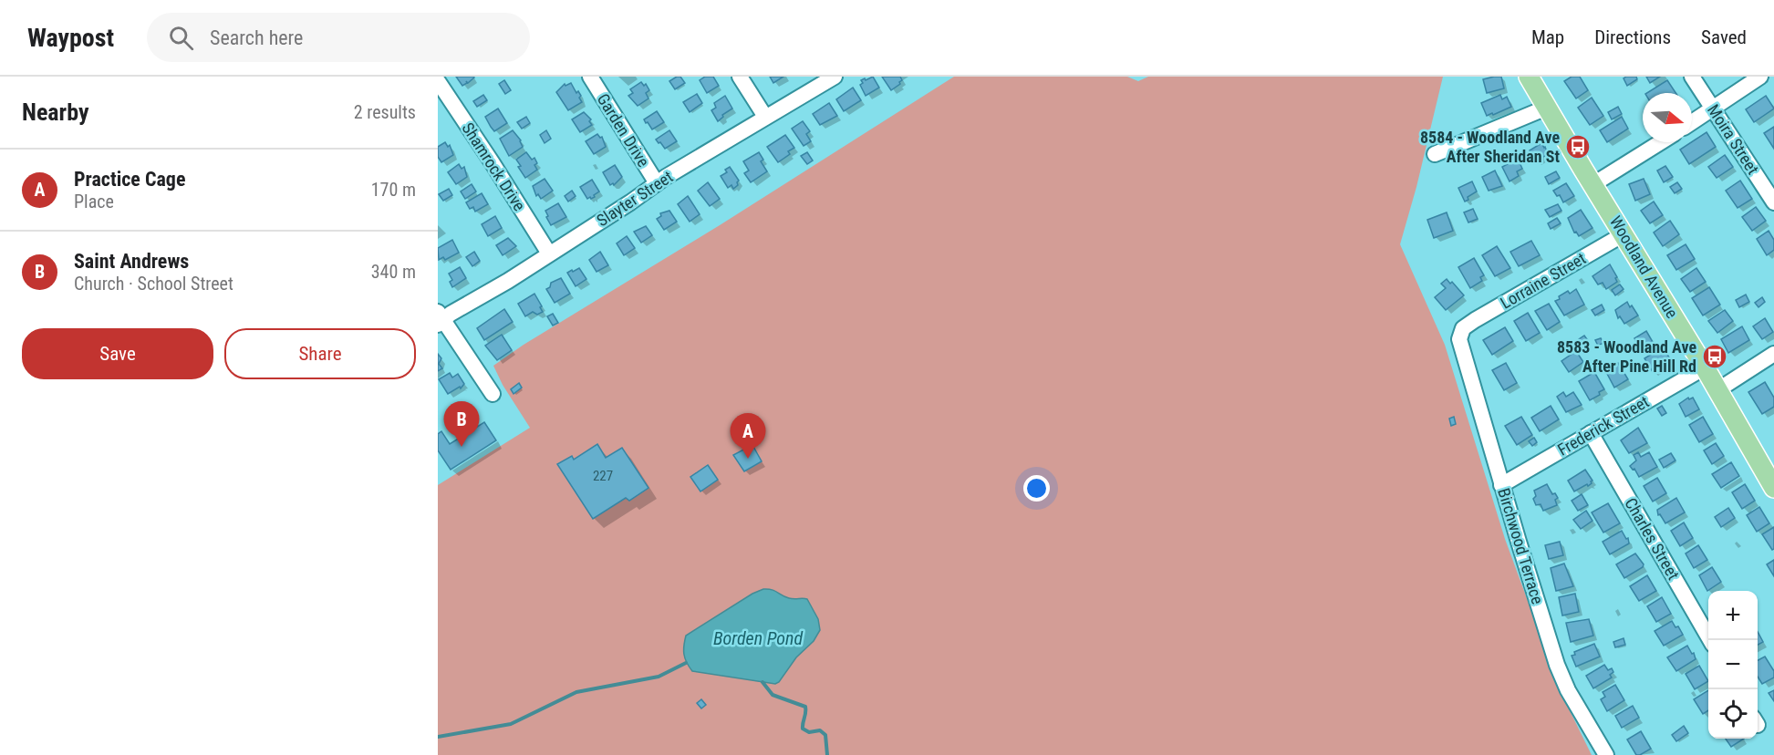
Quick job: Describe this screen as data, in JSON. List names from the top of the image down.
{
  "streets": {
    "main road": ["Woodland Avenue"],
    "street": [
      "Garden Drive",
      "Moira Street",
      "Shamrock Drive",
      "Slayter Street",
      "Lorraine Street",
      "Frederick Street",
      "Charles Street",
      "Birchwood Terrace"
    ]
  },
  "crossings": [
    ["Garden Drive", "Slayter Street"],
    ["Shamrock Drive", "Slayter Street"],
    ["Woodland Avenue", "Lorraine Street"],
    ["Woodland Avenue", "Frederick Street"],
    ["Lorraine Street", "Birchwood Terrace"],
    ["Frederick Street", "Charles Street"],
    ["Frederick Street", "Birchwood Terrace"]
  ],
  "water": ["Borden Pond"],
  "places": {
    "bus stop": ["8584 - Woodland Ave After Sheridan St", "8583 - Woodland Ave After Pine Hill Rd"]
  },
  "house_numbers": ["227"],
  "north": "right",
  "page": {
    "header": "Waypost",
    "search": "Search here",
    "nav": ["Map", "Directions", "Saved"],
    "heading": ["Nearby", "2 results"],
    "list": [
      {
        "mark": "A",
        "name": "Practice Cage",
        "note": "Place",
        "value": "170 m"
      },
      {
        "mark": "B",
        "name": "Saint Andrews",
        "note": "Church · School Street",
        "value": "340 m"
      }
    ],
    "buttons": ["Save", "Share"],
    "pins": ["B", "A"],
    "map_buttons": ["+", "−"]
  }
}
